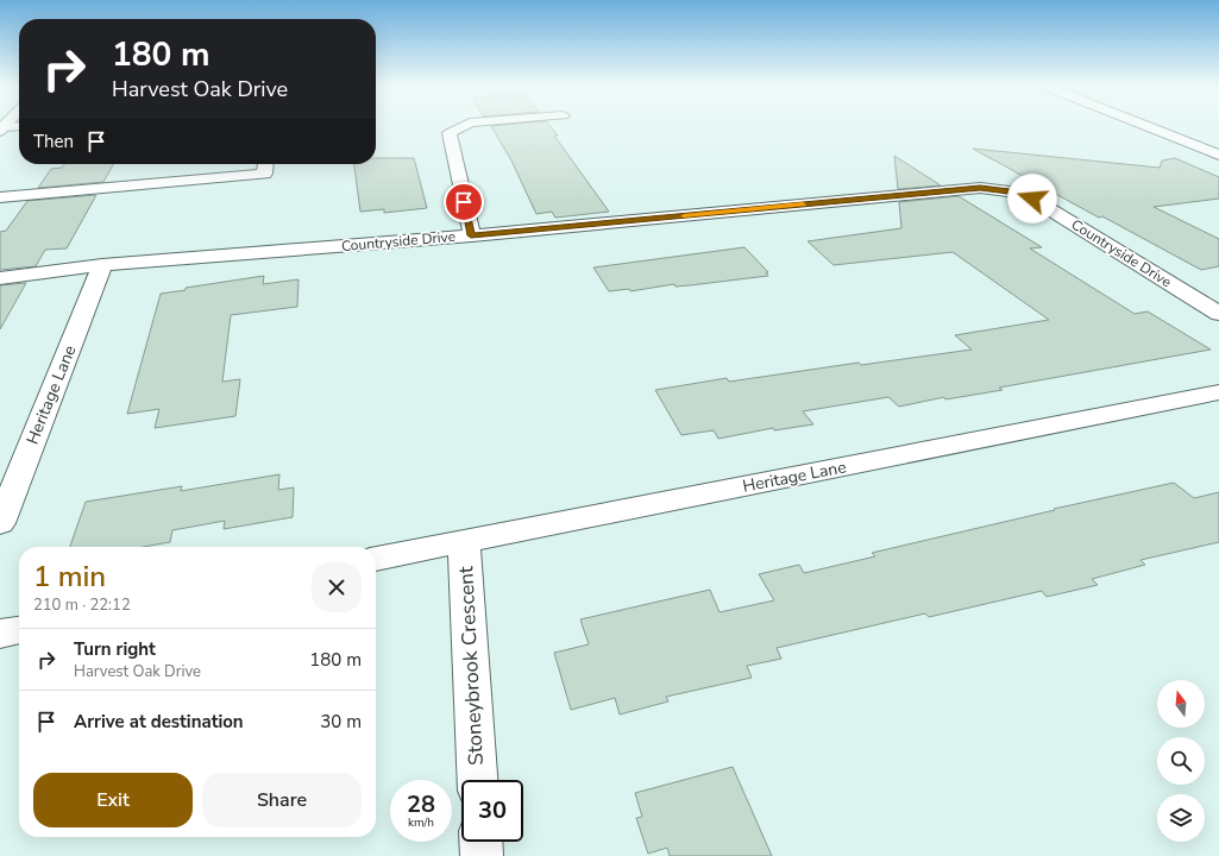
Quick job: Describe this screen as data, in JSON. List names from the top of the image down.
{
  "streets": {
    "street": ["Countryside Drive", "Heritage Lane", "Stoneybrook Crescent"]
  },
  "crossings": [
    ["Countryside Drive", "Heritage Lane"],
    ["Heritage Lane", "Stoneybrook Crescent"]
  ],
  "north": "top",
  "page": {
    "turn": ["180 m", "Harvest Oak Drive"],
    "then": "Then",
    "heading": ["1 min", "210 m · 22:12"],
    "list": [
      {
        "name": "Turn right",
        "note": "Harvest Oak Drive",
        "value": "180 m"
      },
      {
        "name": "Arrive at destination",
        "value": "30 m"
      }
    ],
    "buttons": ["Exit", "Share"],
    "speed": "28 km/h",
    "limit": "30"
  }
}
